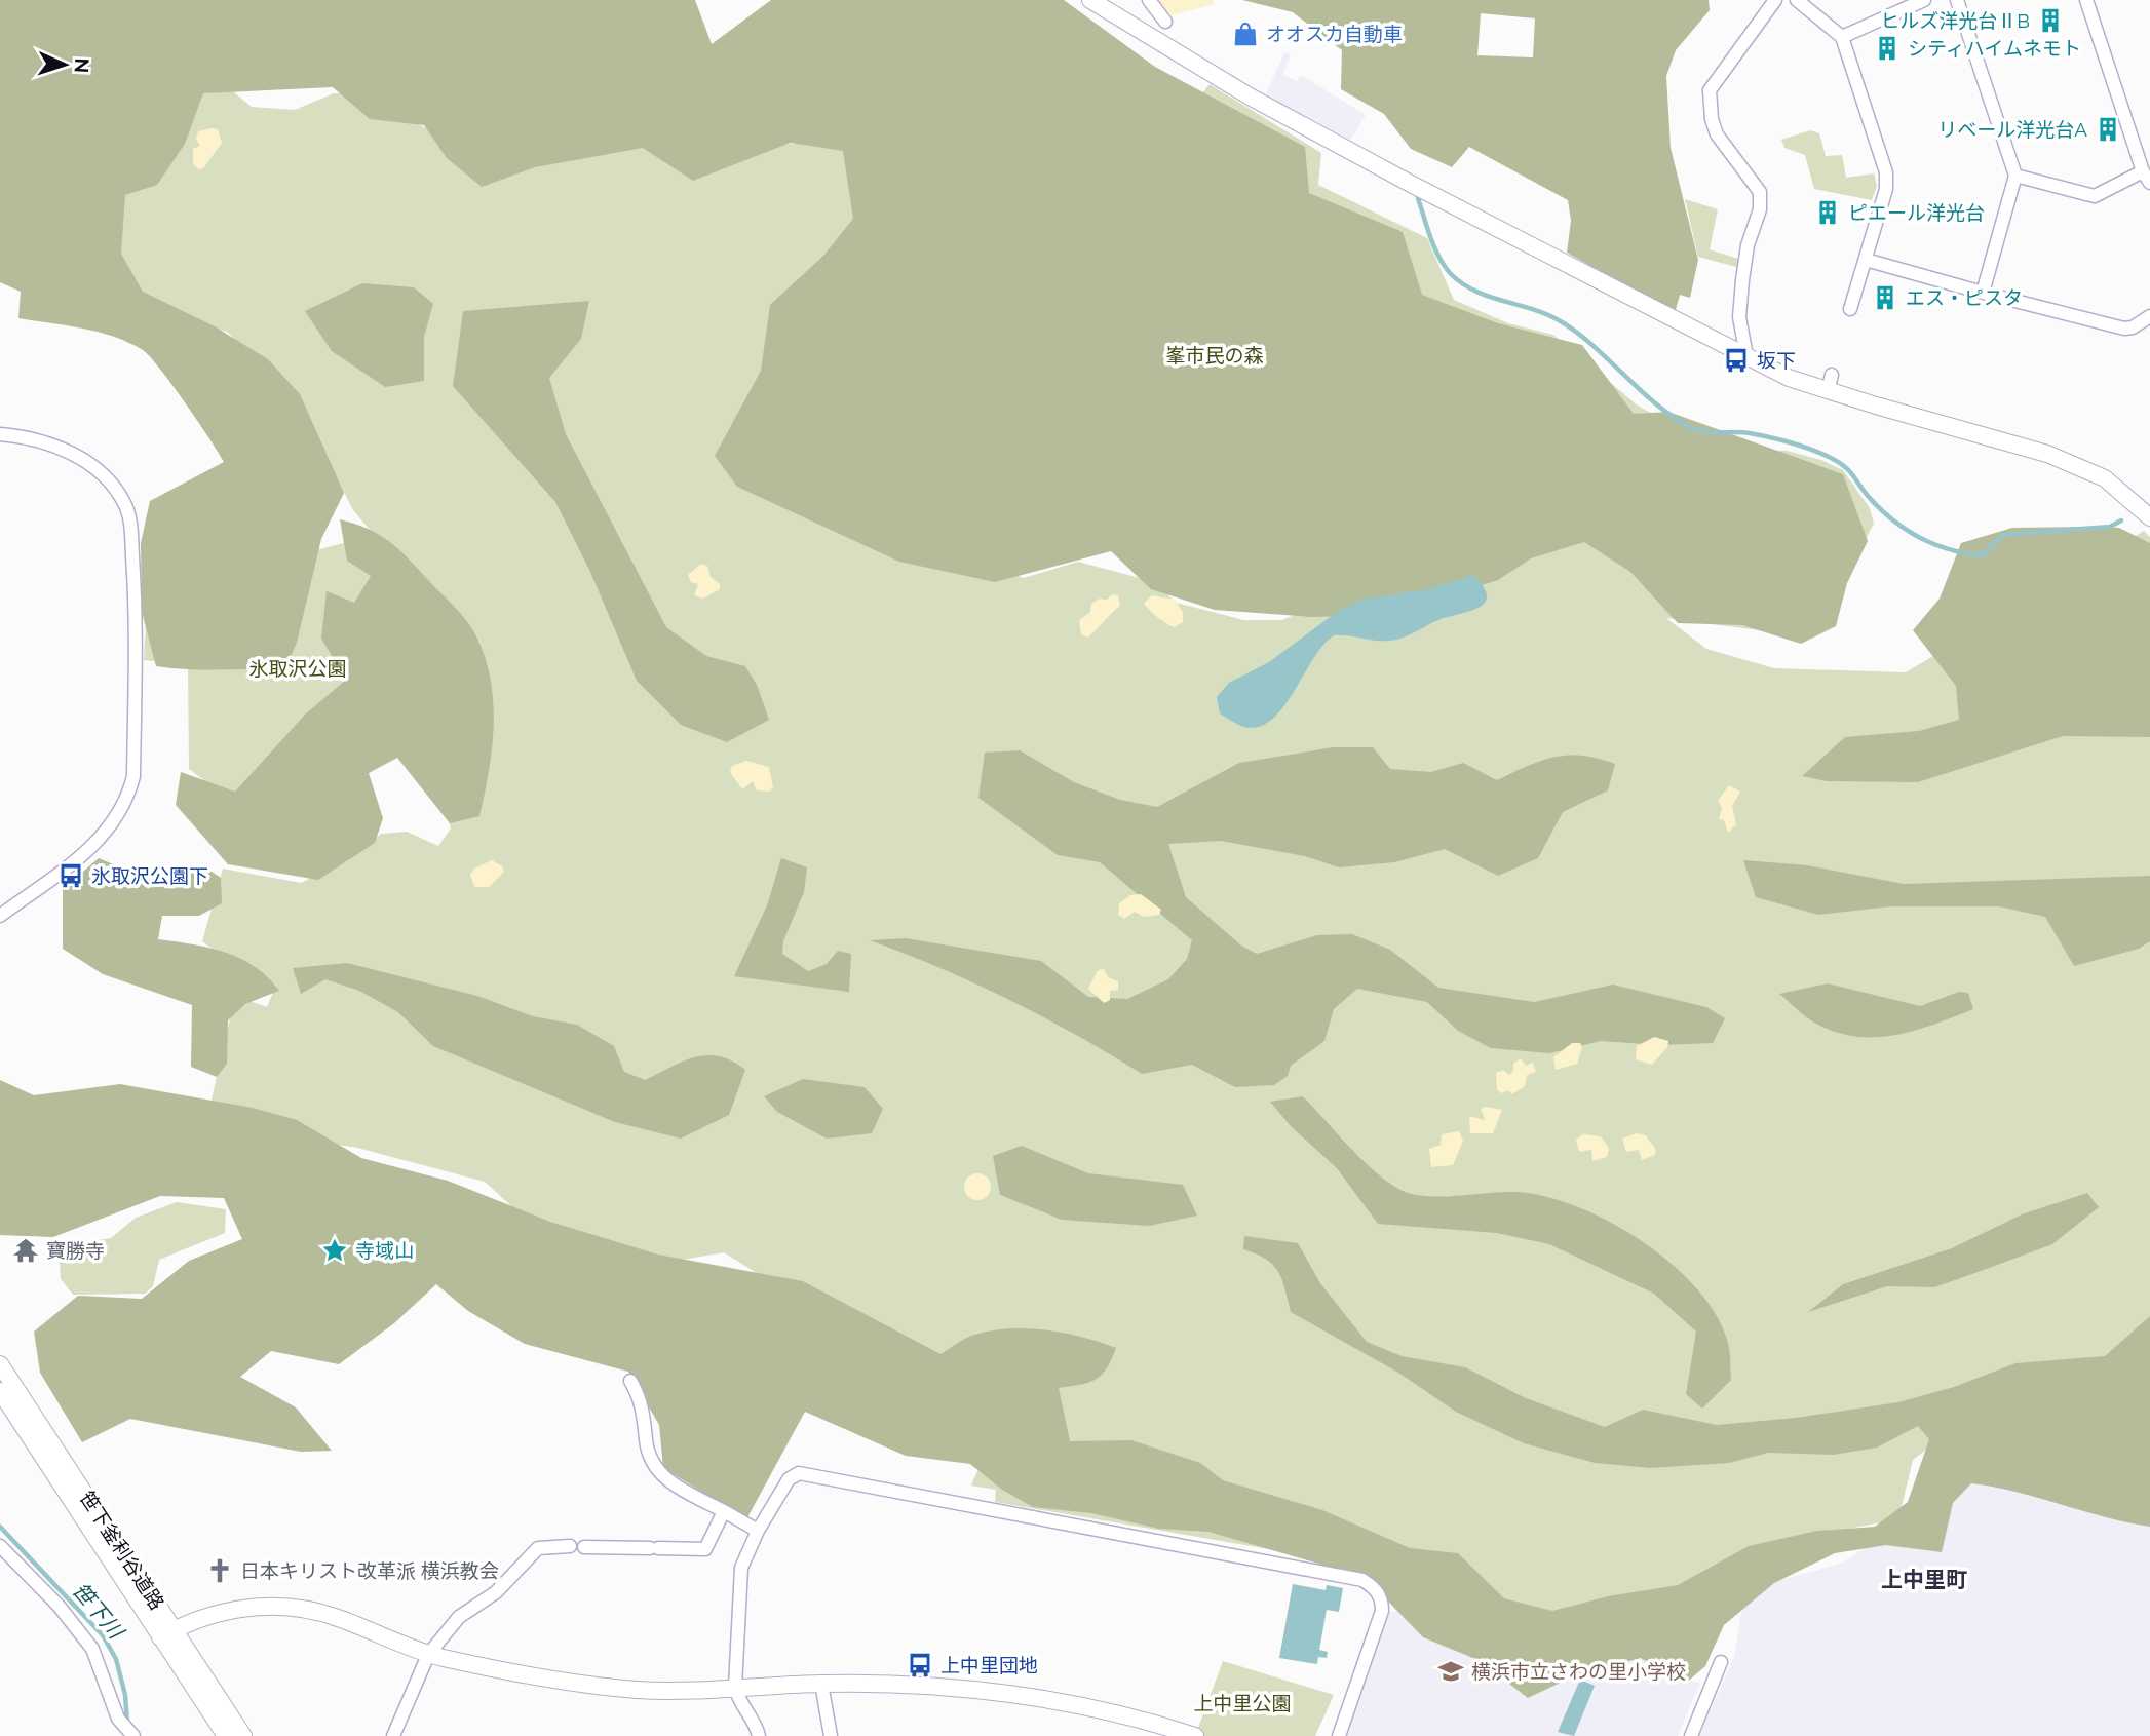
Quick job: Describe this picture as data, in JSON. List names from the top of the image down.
{
  "streets": {
    "street": ["笹下釜利谷道路"]
  },
  "districts": ["上中里町"],
  "water": ["笹下川"],
  "parks": ["峯市民の森", "氷取沢公園", "上中里公園"],
  "places": {
    "building": [
      "ヒルズ洋光台ⅡB",
      "シティハイムネモト",
      "リベール洋光台A",
      "ピエール洋光台",
      "エス・ピスタ"
    ],
    "shop": ["オオスカ自動車"],
    "bus stop": ["坂下", "氷取沢公園下", "上中里団地"],
    "temple": ["寶勝寺"],
    "place": ["寺域山"],
    "church": ["日本キリスト改革派 横浜教会"],
    "school or university": ["横浜市立さわの里小学校"]
  },
  "north": "right"
}
